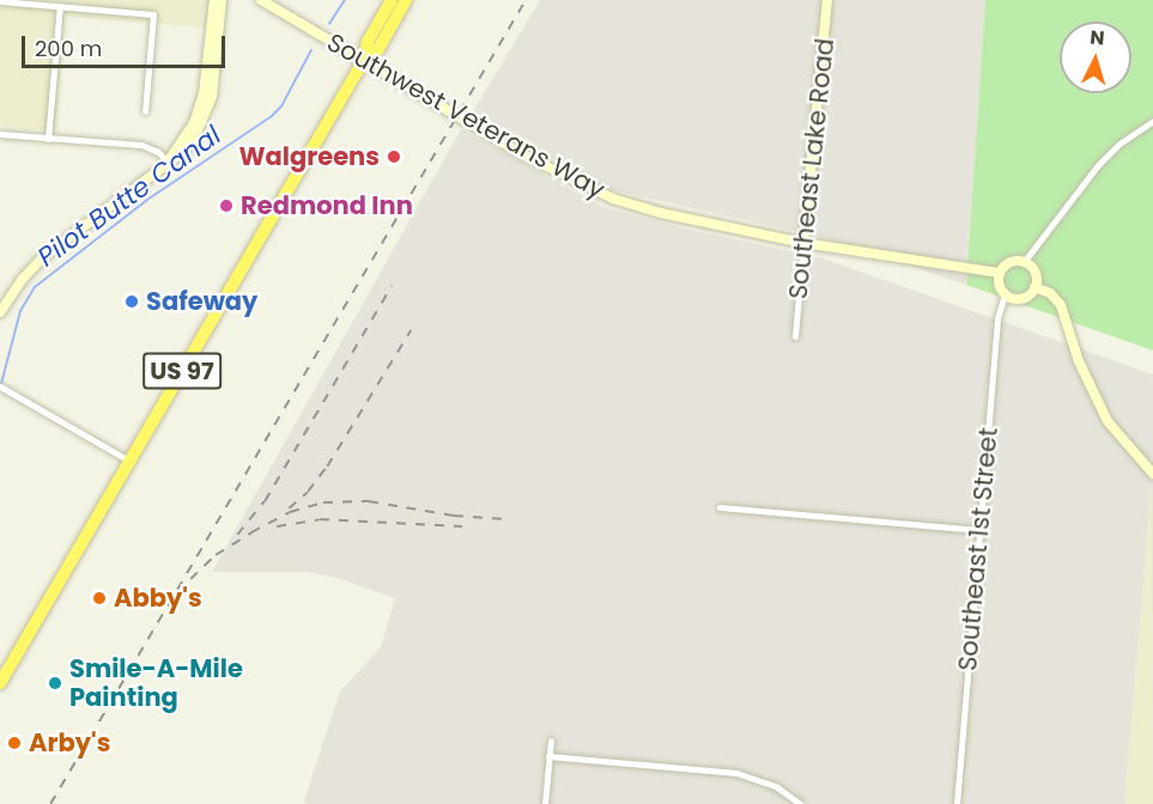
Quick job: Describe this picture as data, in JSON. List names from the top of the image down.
{
  "streets": {
    "highway": ["US 97"],
    "main road": ["Southwest Veterans Way", "Southeast Lake Road"],
    "street": ["Southeast 1st Street"]
  },
  "crossings": [
    ["Southwest Veterans Way", "Southeast Lake Road"],
    ["Southwest Veterans Way", "US 97"],
    ["Southwest Veterans Way", "Southeast 1st Street"]
  ],
  "water": ["Pilot Butte Canal"],
  "places": [
    "Walgreens",
    "Redmond Inn",
    "Safeway",
    "Abby's",
    "Smile-A-Mile Painting",
    "Arby's"
  ],
  "scale_bar": "200 m",
  "north": "top"
}
